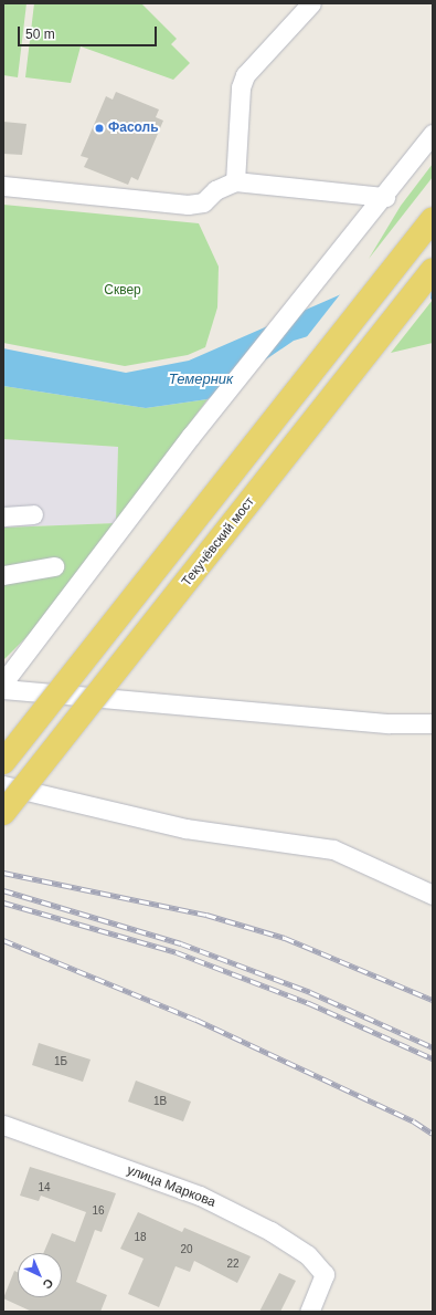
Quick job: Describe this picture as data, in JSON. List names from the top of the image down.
{
  "streets": {
    "main road": ["Текучёвский мост"],
    "street": ["улица Маркова"]
  },
  "water": ["Темерник"],
  "parks": ["Сквер"],
  "places": ["Фасоль"],
  "house_numbers": [
    "1Б",
    "1В",
    "14",
    "16",
    "18",
    "20",
    "22"
  ],
  "scale_bar": "50 m",
  "north": "bottom right"
}
